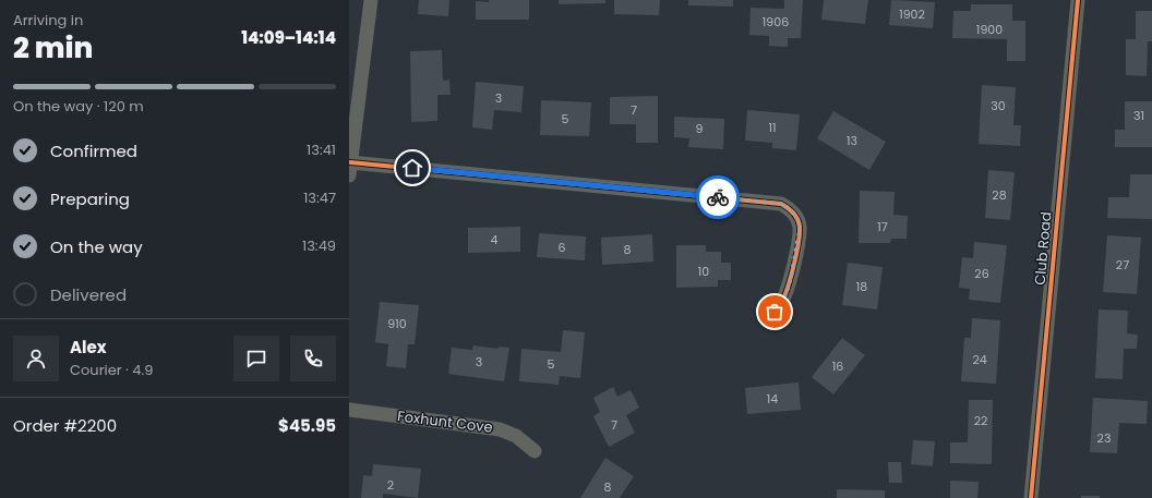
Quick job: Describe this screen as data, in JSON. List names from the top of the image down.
{
  "streets": {
    "street": ["Club Road", "Foxhunt Cove"]
  },
  "house_numbers": [
    "1902",
    "1906",
    "1900",
    "3",
    "30",
    "7",
    "31",
    "5",
    "11",
    "9",
    "13",
    "28",
    "17",
    "4",
    "6",
    "8",
    "27",
    "10",
    "26",
    "18",
    "910",
    "24",
    "3",
    "5",
    "16",
    "14",
    "22",
    "7",
    "23",
    "2",
    "8"
  ],
  "page": {
    "heading": ["2 min", "Arriving in", "14:09–14:14"],
    "panel": [
      "Alex",
      "Courier · 4.9",
      "Order #2200",
      "$45.95"
    ],
    "bar": "On the way · 120 m",
    "list": [
      ["Confirmed", "13:41"],
      ["Preparing", "13:47"],
      ["On the way", "13:49"],
      "Delivered"
    ]
  }
}
